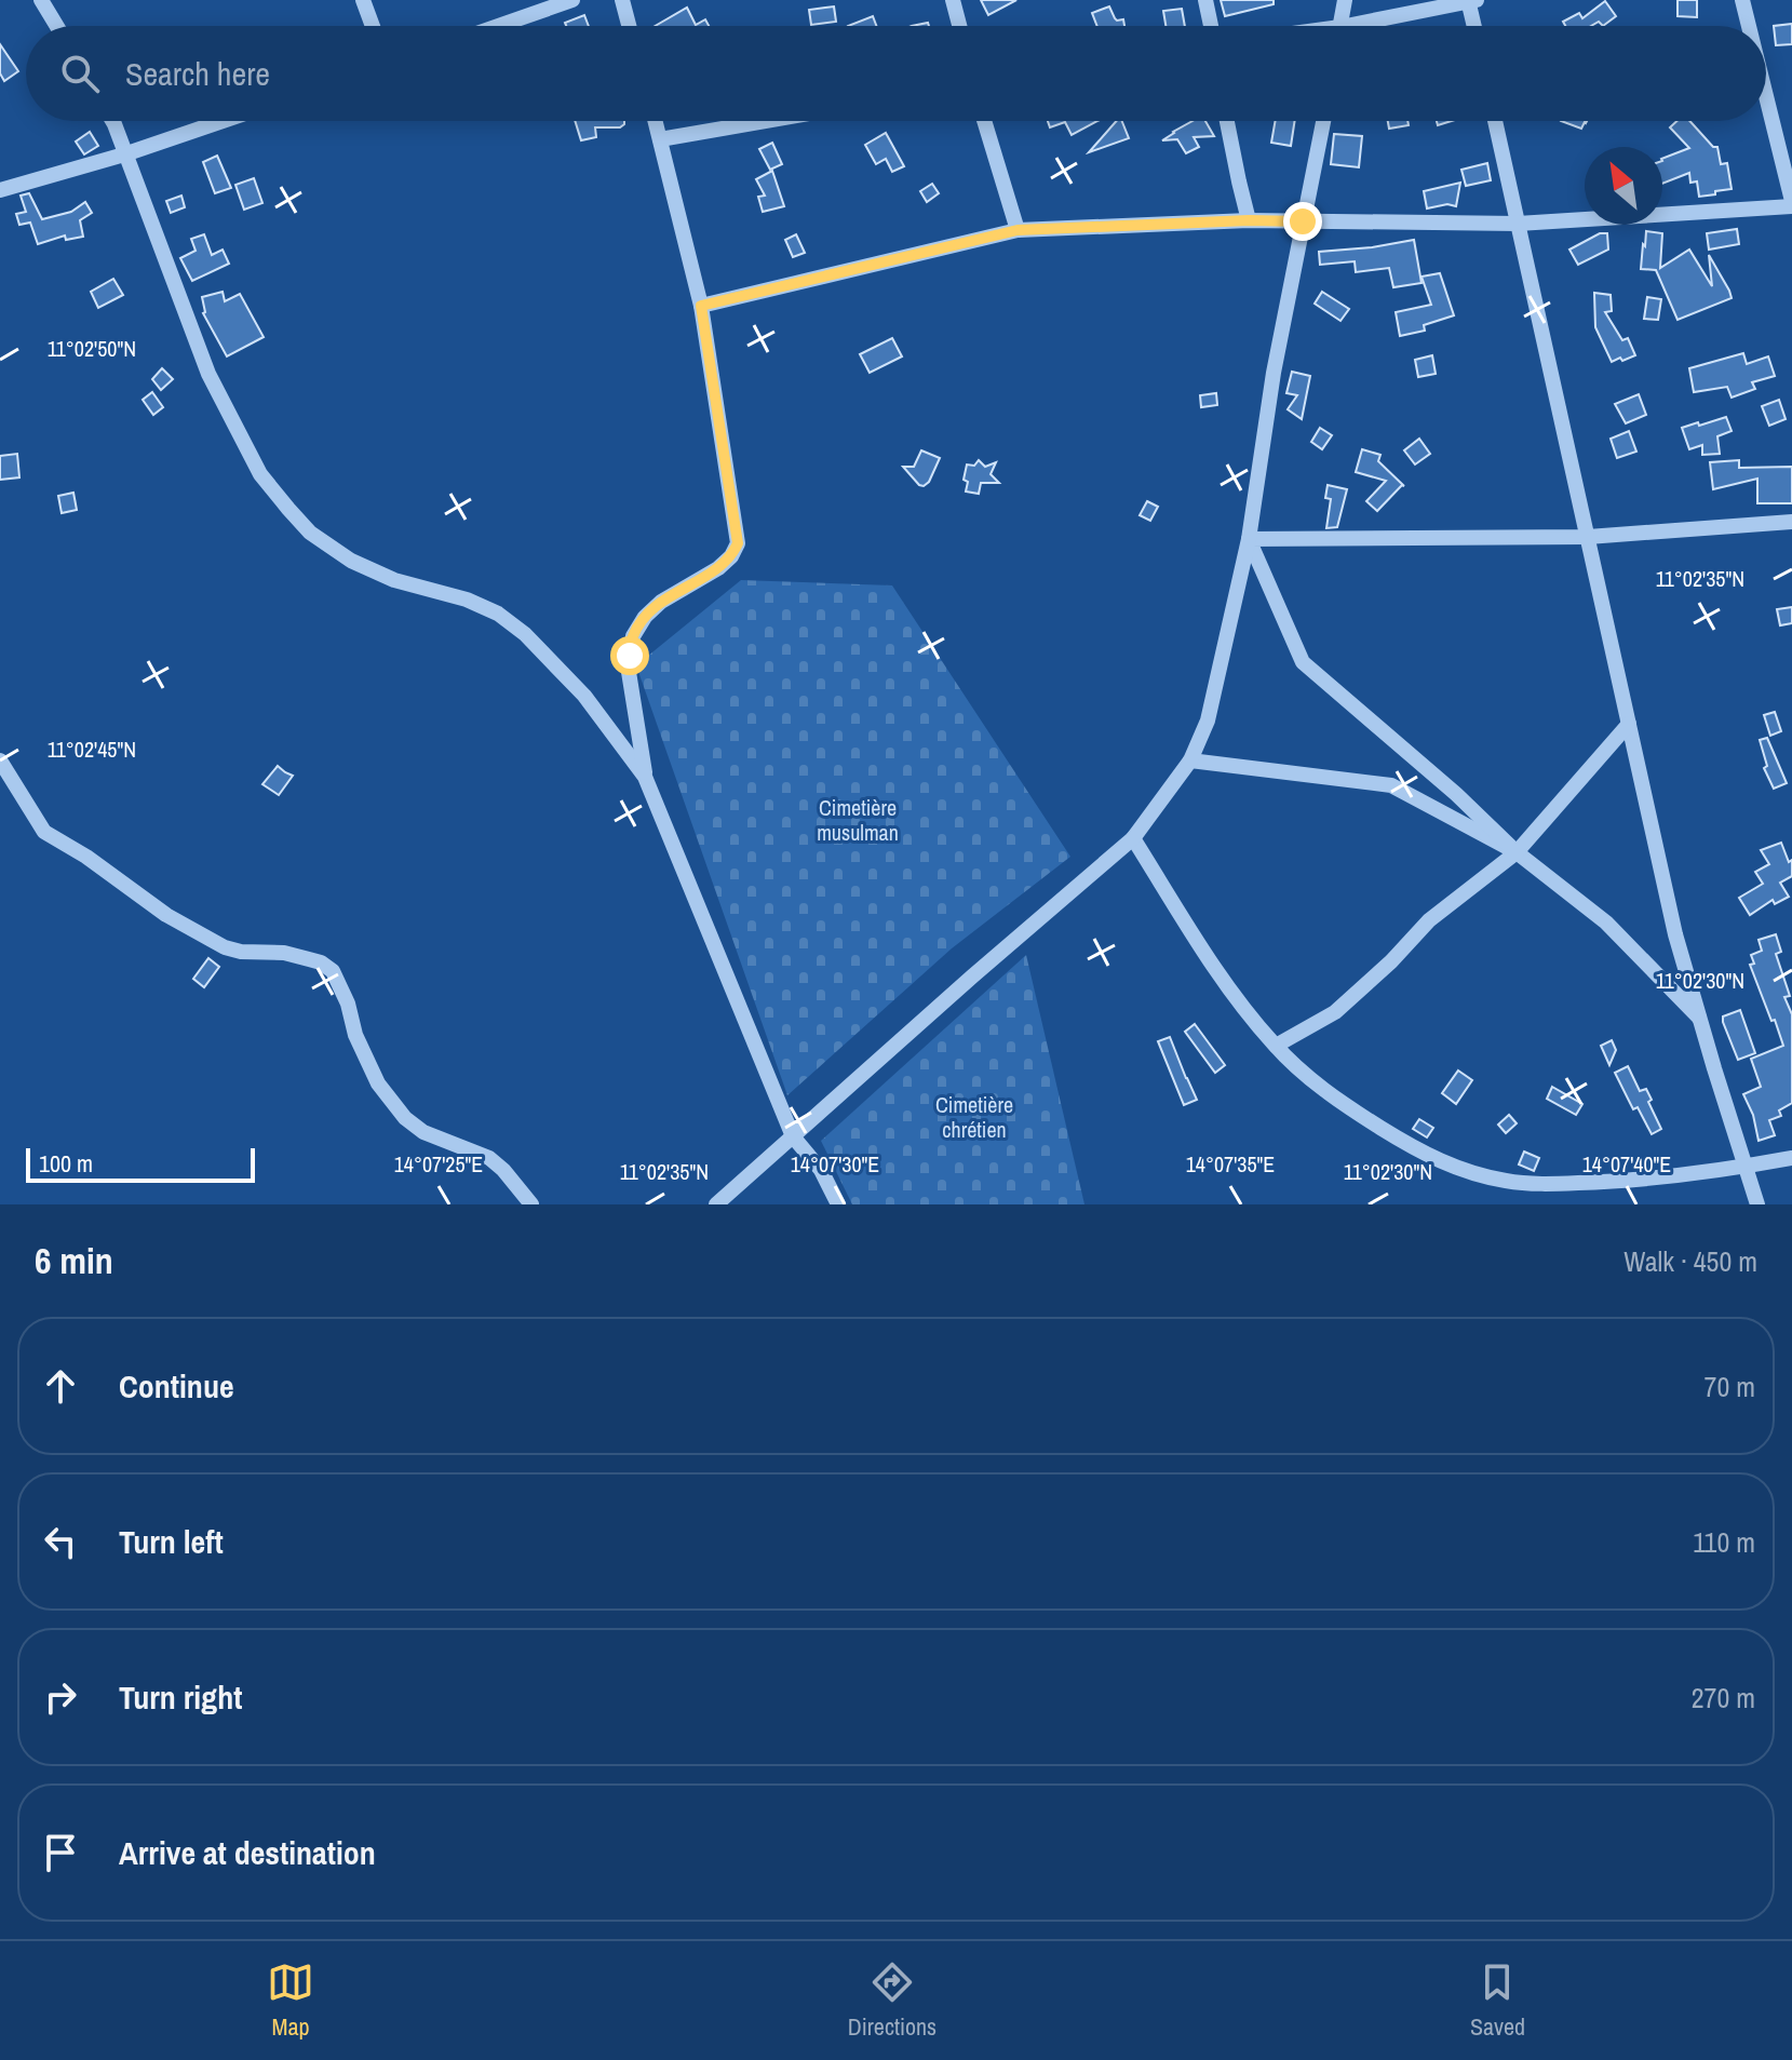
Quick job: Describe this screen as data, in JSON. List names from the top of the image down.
{
  "parks": ["Cimetière musulman", "Cimetière chrétien"],
  "scale_bar": "100 m",
  "north": "top left",
  "page": {
    "search": "Search here",
    "scale": "100 m",
    "heading": ["6 min", "Walk · 450 m"],
    "list": [
      ["Continue", "70 m"],
      ["Turn left", "110 m"],
      ["Turn right", "270 m"],
      "Arrive at destination"
    ],
    "nav": ["Map", "Directions", "Saved"]
  },
  "coordinates": [
    "11°02'50\"N",
    "11°02'35\"N",
    "11°02'45\"N",
    "11°02'30\"N",
    "14°07'25\"E",
    "14°07'30\"E",
    "14°07'35\"E",
    "14°07'40\"E"
  ]
}
